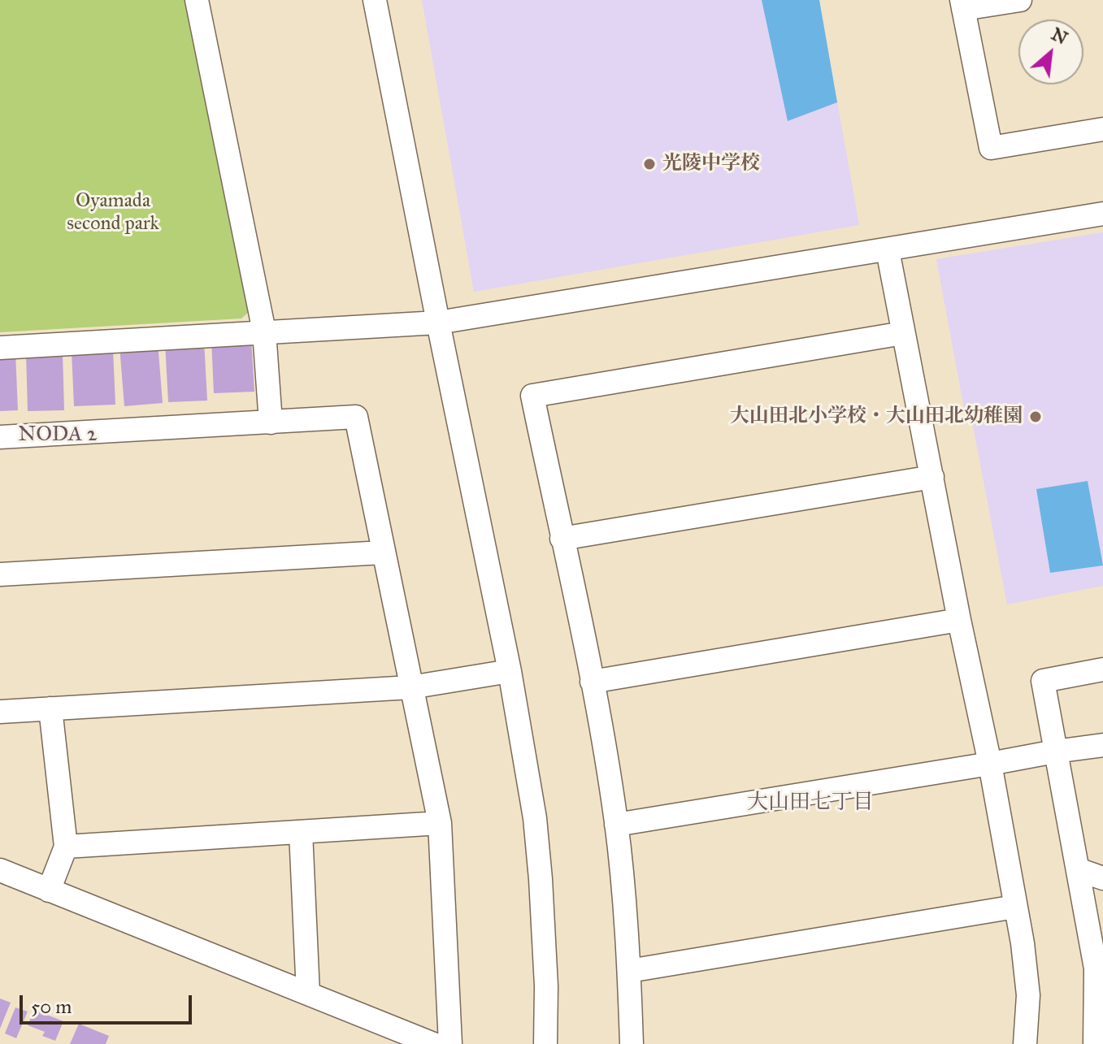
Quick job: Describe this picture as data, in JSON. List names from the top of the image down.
{
  "districts": ["NODA 2", "大山田七丁目"],
  "parks": ["Oyamada second park"],
  "places": ["光陵中学校", "大山田北小学校・大山田北幼稚園"],
  "scale_bar": "50 m",
  "north": "top right"
}
